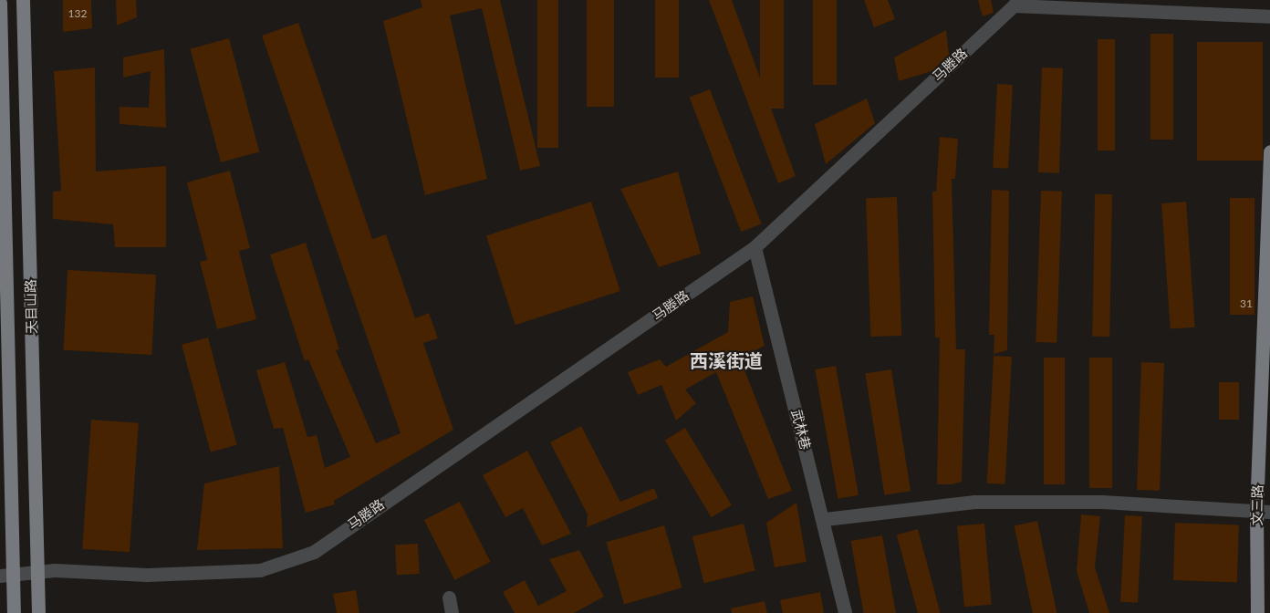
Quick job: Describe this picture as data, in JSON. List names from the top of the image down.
{
  "streets": {
    "main road": ["天目山路", "文三路"],
    "street": ["马塍路", "武林巷"]
  },
  "crossings": [
    ["马塍路", "天目山路"],
    ["马塍路", "武林巷"]
  ],
  "districts": ["西溪街道"],
  "house_numbers": ["132", "31"]
}
